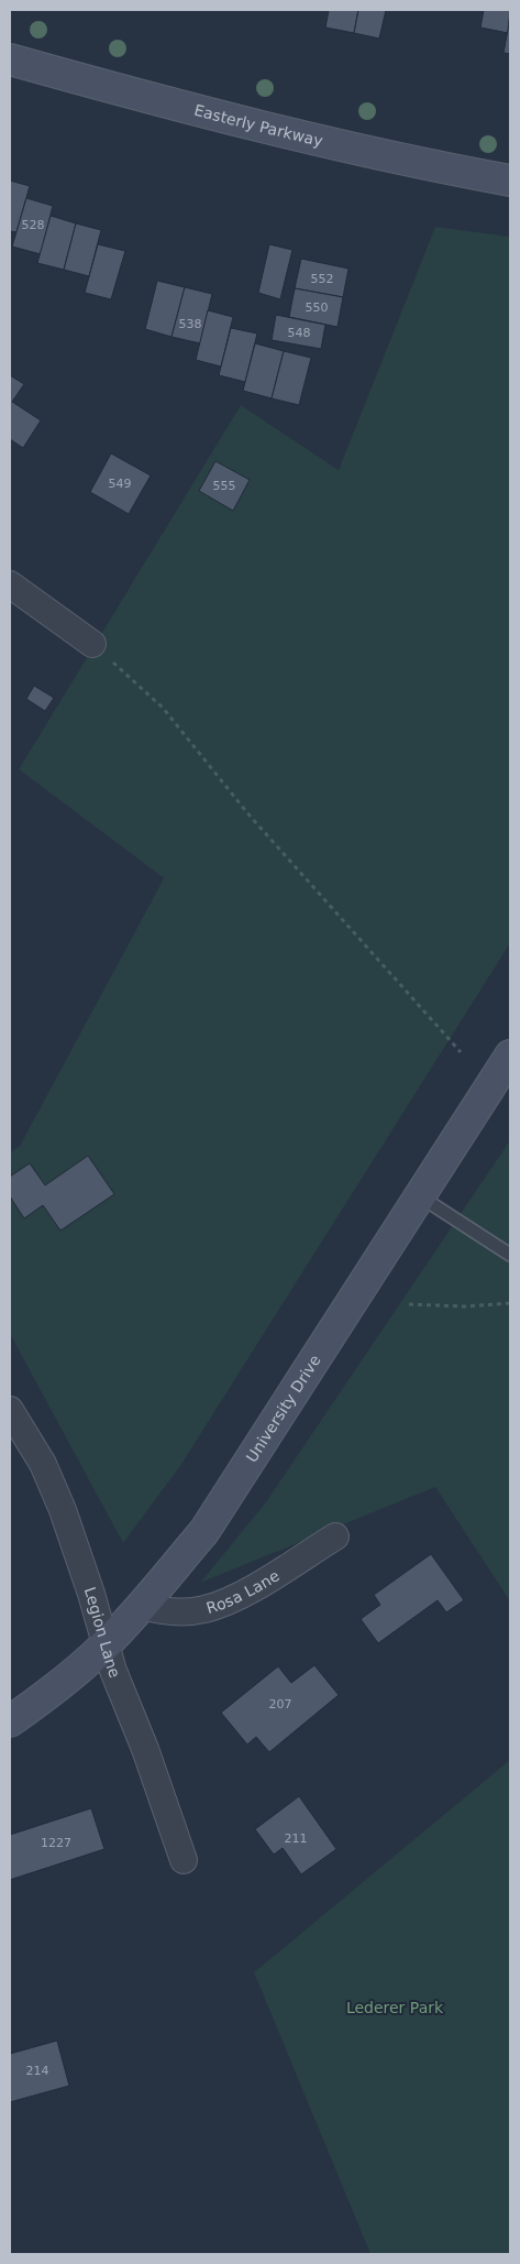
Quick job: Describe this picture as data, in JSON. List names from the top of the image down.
{
  "streets": {
    "main road": ["Easterly Parkway", "University Drive"],
    "street": ["Rosa Lane", "Legion Lane"]
  },
  "crossings": [
    ["University Drive", "Rosa Lane"],
    ["University Drive", "Legion Lane"]
  ],
  "parks": ["Lederer Park"],
  "house_numbers": [
    "528",
    "552",
    "550",
    "538",
    "548",
    "549",
    "555",
    "207",
    "211",
    "1227",
    "214"
  ]
}
